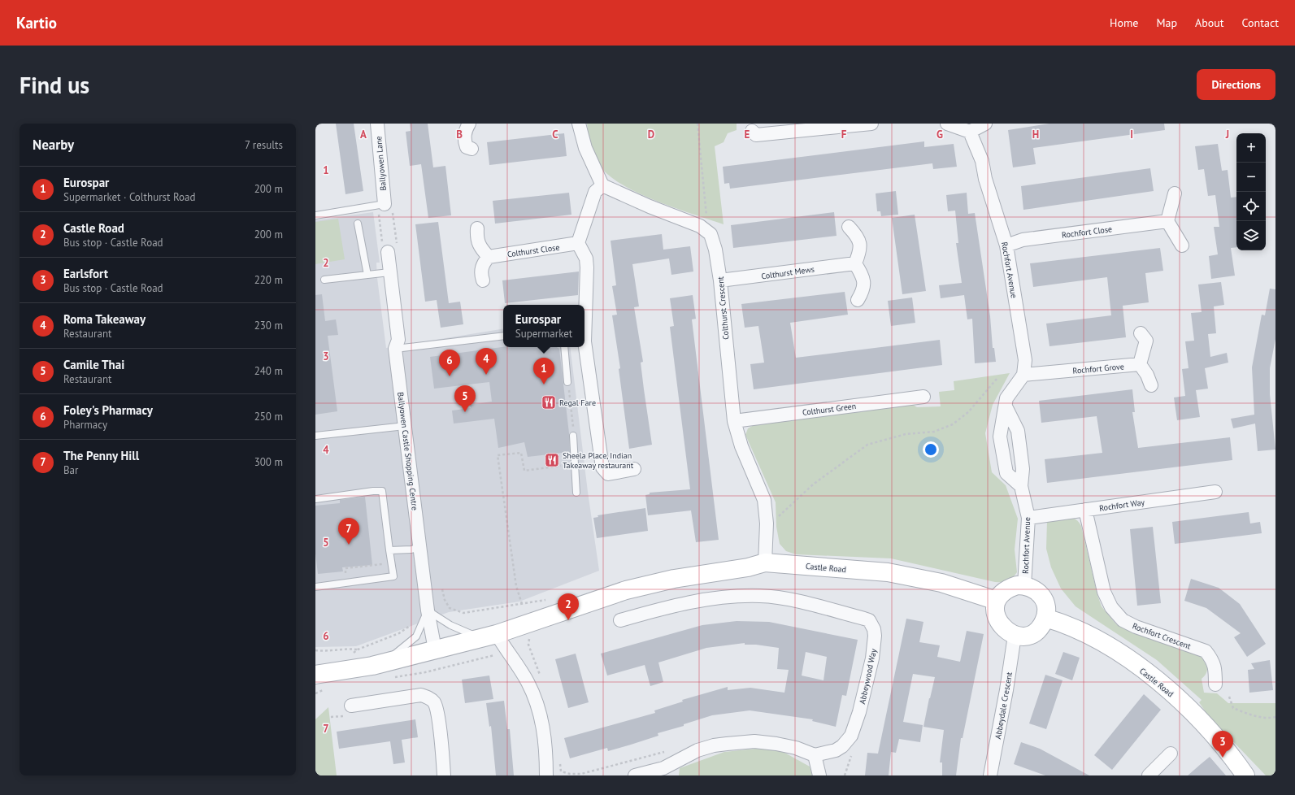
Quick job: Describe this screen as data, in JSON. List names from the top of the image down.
{
  "streets": {
    "street": [
      "Ballyowen Lane",
      "Rochfort Close",
      "Colthurst Close",
      "Rochfort Avenue",
      "Colthurst Mews",
      "Colthurst Crescent",
      "Rochfort Grove",
      "Colthurst Green",
      "Ballyowen Castle Shopping Centre",
      "Rochfort Way",
      "Castle Road",
      "Rochfort Crescent",
      "Abbeywood Way",
      "Abbeydale Crescent"
    ]
  },
  "crossings": [
    ["Rochfort Close", "Rochfort Avenue"],
    ["Rochfort Avenue", "Rochfort Grove"],
    ["Rochfort Avenue", "Rochfort Way"],
    ["Rochfort Avenue", "Castle Road"],
    ["Rochfort Avenue", "Abbeydale Crescent"],
    ["Colthurst Mews", "Colthurst Crescent"],
    ["Colthurst Crescent", "Colthurst Green"],
    ["Colthurst Crescent", "Castle Road"],
    ["Ballyowen Castle Shopping Centre", "Castle Road"],
    ["Rochfort Way", "Rochfort Crescent"],
    ["Castle Road", "Abbeydale Crescent"]
  ],
  "places": {
    "restaurant": ["Regal Fare", "Sheela Place, Indian Takeaway restaurant"]
  },
  "page": {
    "header": "Kartio",
    "nav": [
      "Home",
      "Map",
      "About",
      "Contact"
    ],
    "buttons": "Directions",
    "title": "Find us",
    "heading": ["Nearby", "7 results"],
    "map_buttons": ["+", "−"],
    "list": [
      {
        "mark": "1",
        "name": "Eurospar",
        "note": "Supermarket · Colthurst Road",
        "value": "200 m"
      },
      {
        "mark": "2",
        "name": "Castle Road",
        "note": "Bus stop · Castle Road",
        "value": "200 m"
      },
      {
        "mark": "3",
        "name": "Earlsfort",
        "note": "Bus stop · Castle Road",
        "value": "220 m"
      },
      {
        "mark": "4",
        "name": "Roma Takeaway",
        "note": "Restaurant",
        "value": "230 m"
      },
      {
        "mark": "5",
        "name": "Camile Thai",
        "note": "Restaurant",
        "value": "240 m"
      },
      {
        "mark": "6",
        "name": "Foley's Pharmacy",
        "note": "Pharmacy",
        "value": "250 m"
      },
      {
        "mark": "7",
        "name": "The Penny Hill",
        "note": "Bar",
        "value": "300 m"
      }
    ],
    "popup": ["Eurospar", "Supermarket"],
    "pins": [
      "4",
      "6",
      "1",
      "5",
      "7",
      "2",
      "3"
    ]
  },
  "grid": {
    "columns": [
      "A",
      "B",
      "C",
      "D",
      "E",
      "F",
      "G",
      "H",
      "I",
      "J"
    ],
    "rows": [
      "1",
      "2",
      "3",
      "4",
      "5",
      "6",
      "7"
    ]
  }
}
